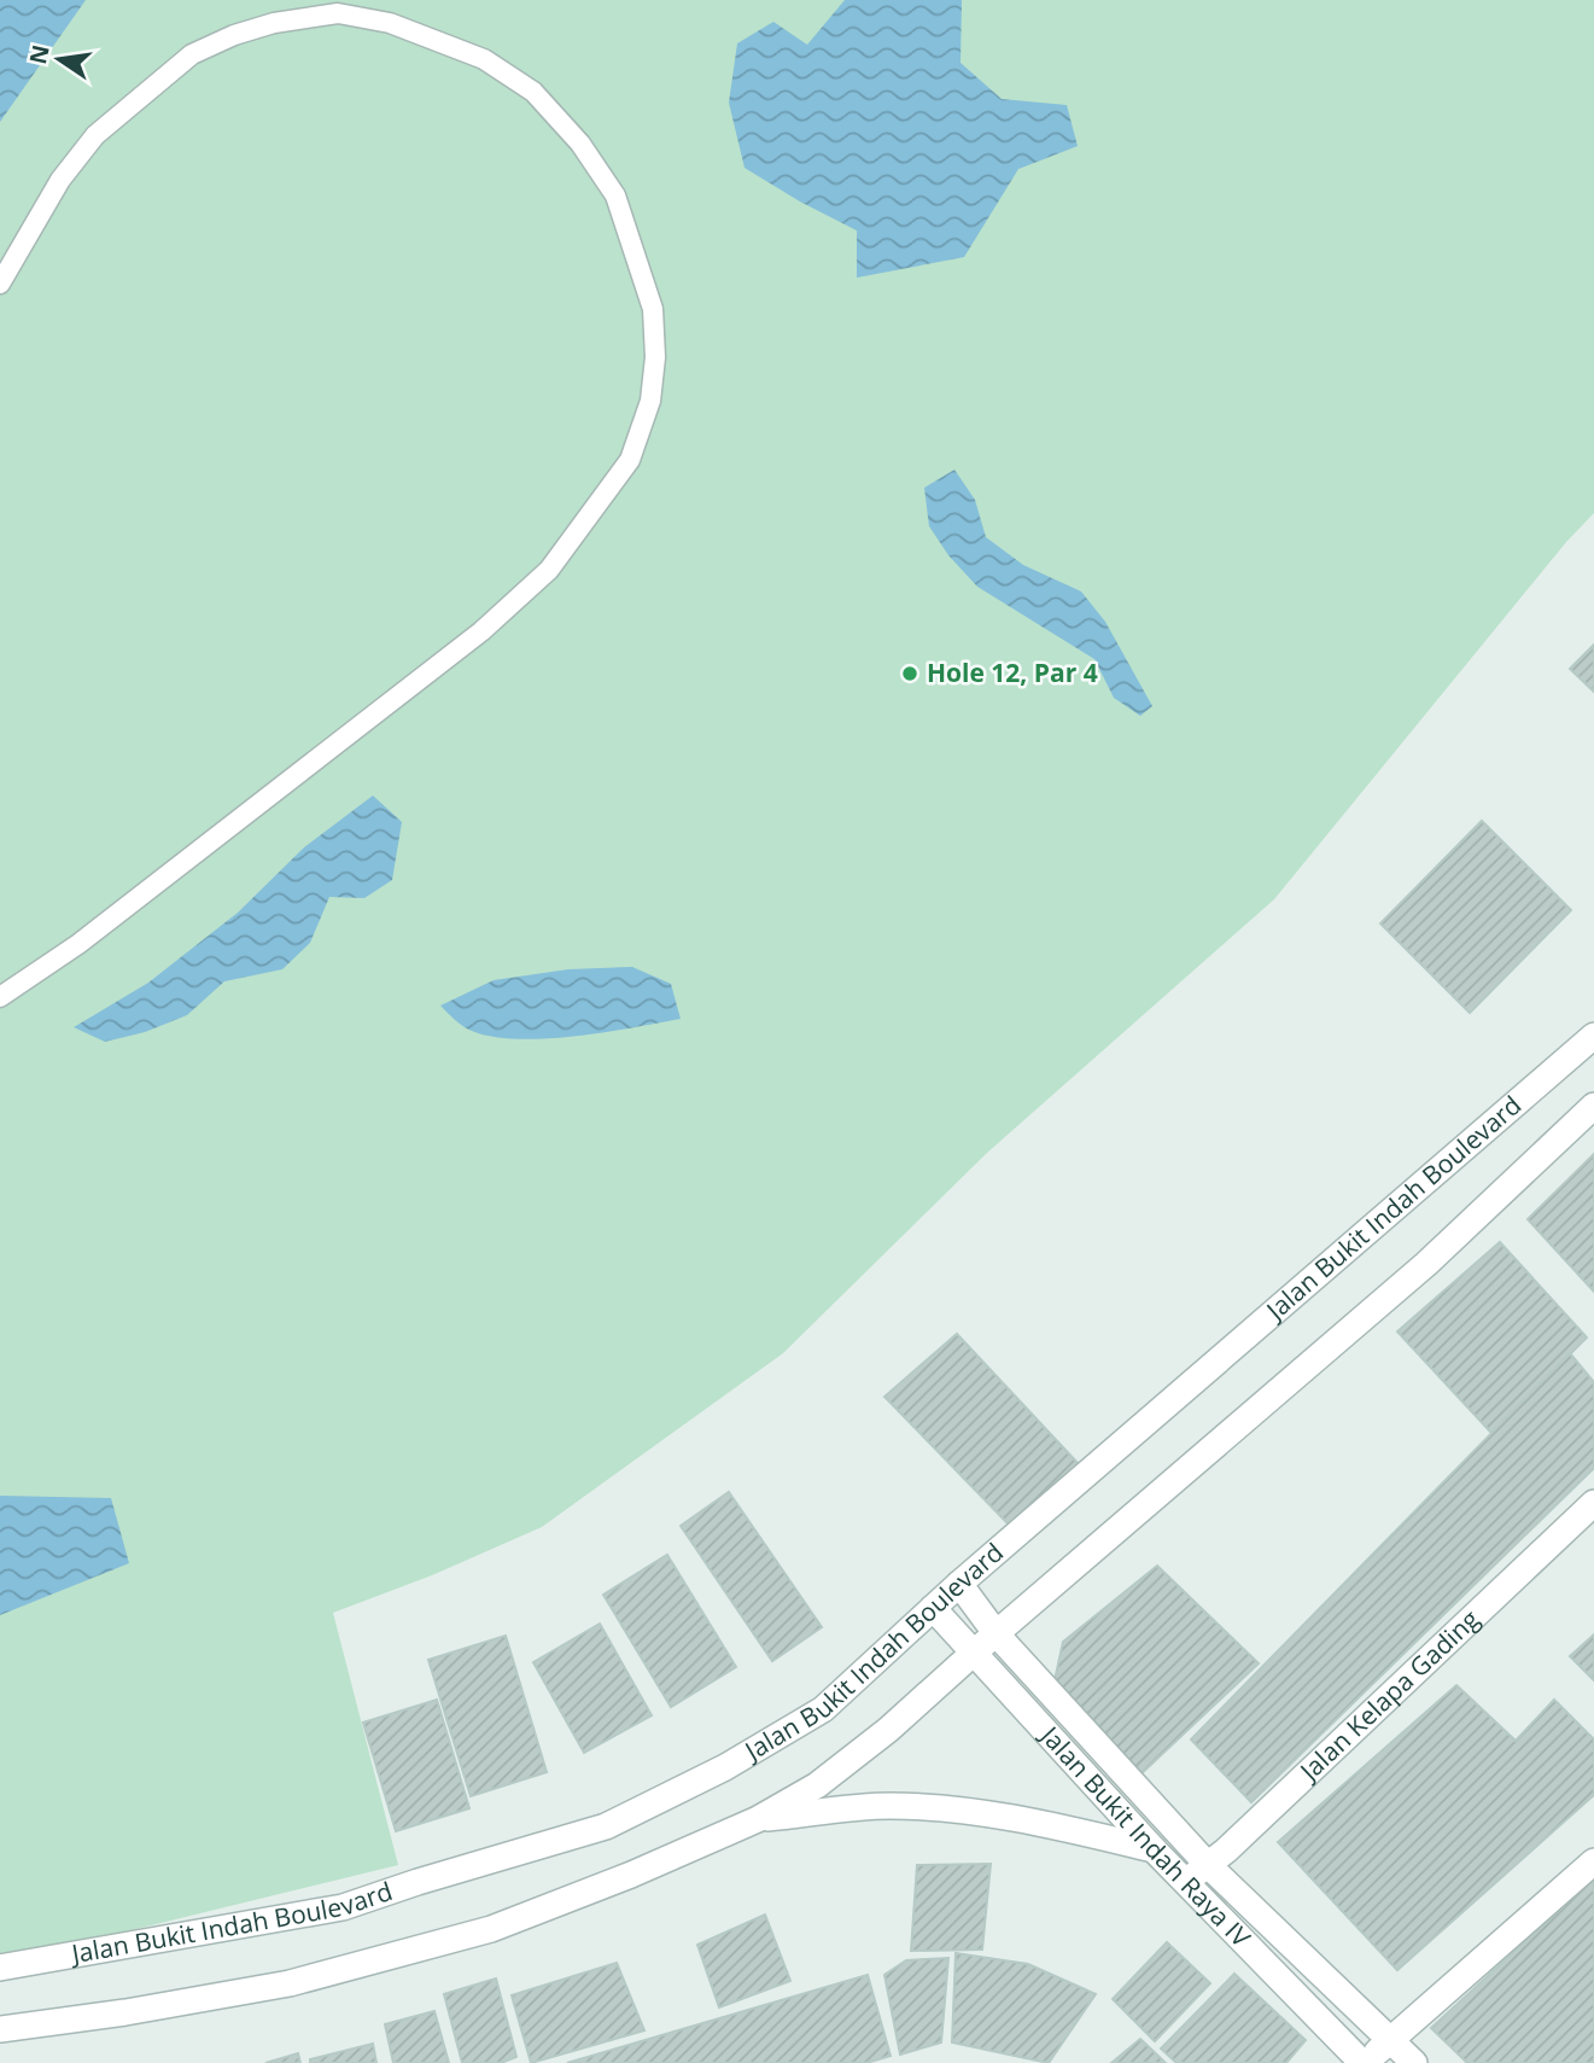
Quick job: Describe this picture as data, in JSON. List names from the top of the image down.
{
  "streets": {
    "street": ["Jalan Bukit Indah Boulevard", "Jalan Kelapa Gading", "Jalan Bukit Indah Raya IV"]
  },
  "crossings": [
    ["Jalan Bukit Indah Boulevard", "Jalan Bukit Indah Raya IV"],
    ["Jalan Kelapa Gading", "Jalan Bukit Indah Raya IV"]
  ],
  "places": ["Hole 12, Par 4"],
  "north": "left"
}
